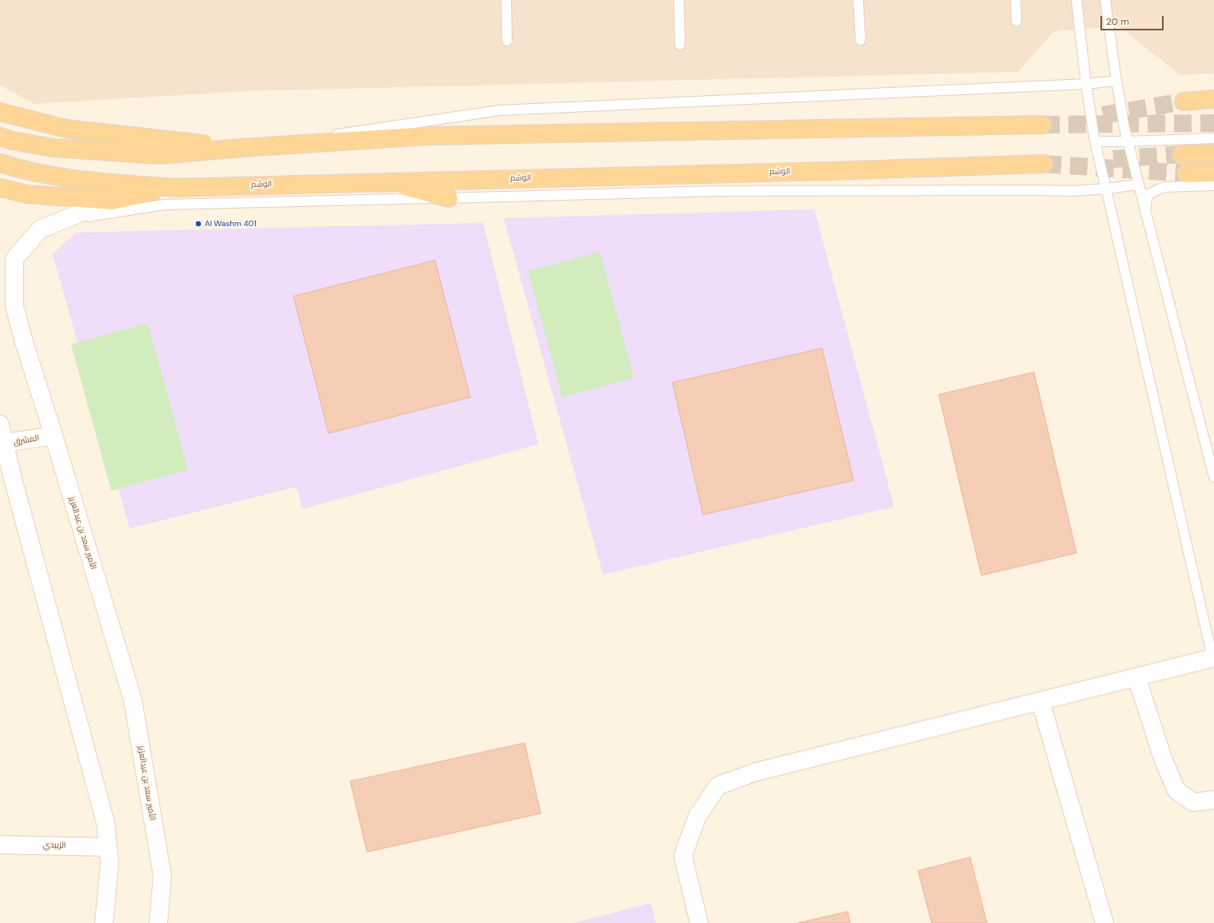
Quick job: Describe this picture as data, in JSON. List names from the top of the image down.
{
  "streets": {
    "main road": ["الوشم"],
    "street": ["المشرق", "الأمير سعد بن عبدالعزيز", "الزبيدي"]
  },
  "crossings": [
    ["المشرق", "الأمير سعد بن عبدالعزيز"]
  ],
  "places": ["Al Washm 401"],
  "scale_bar": "20 m"
}
